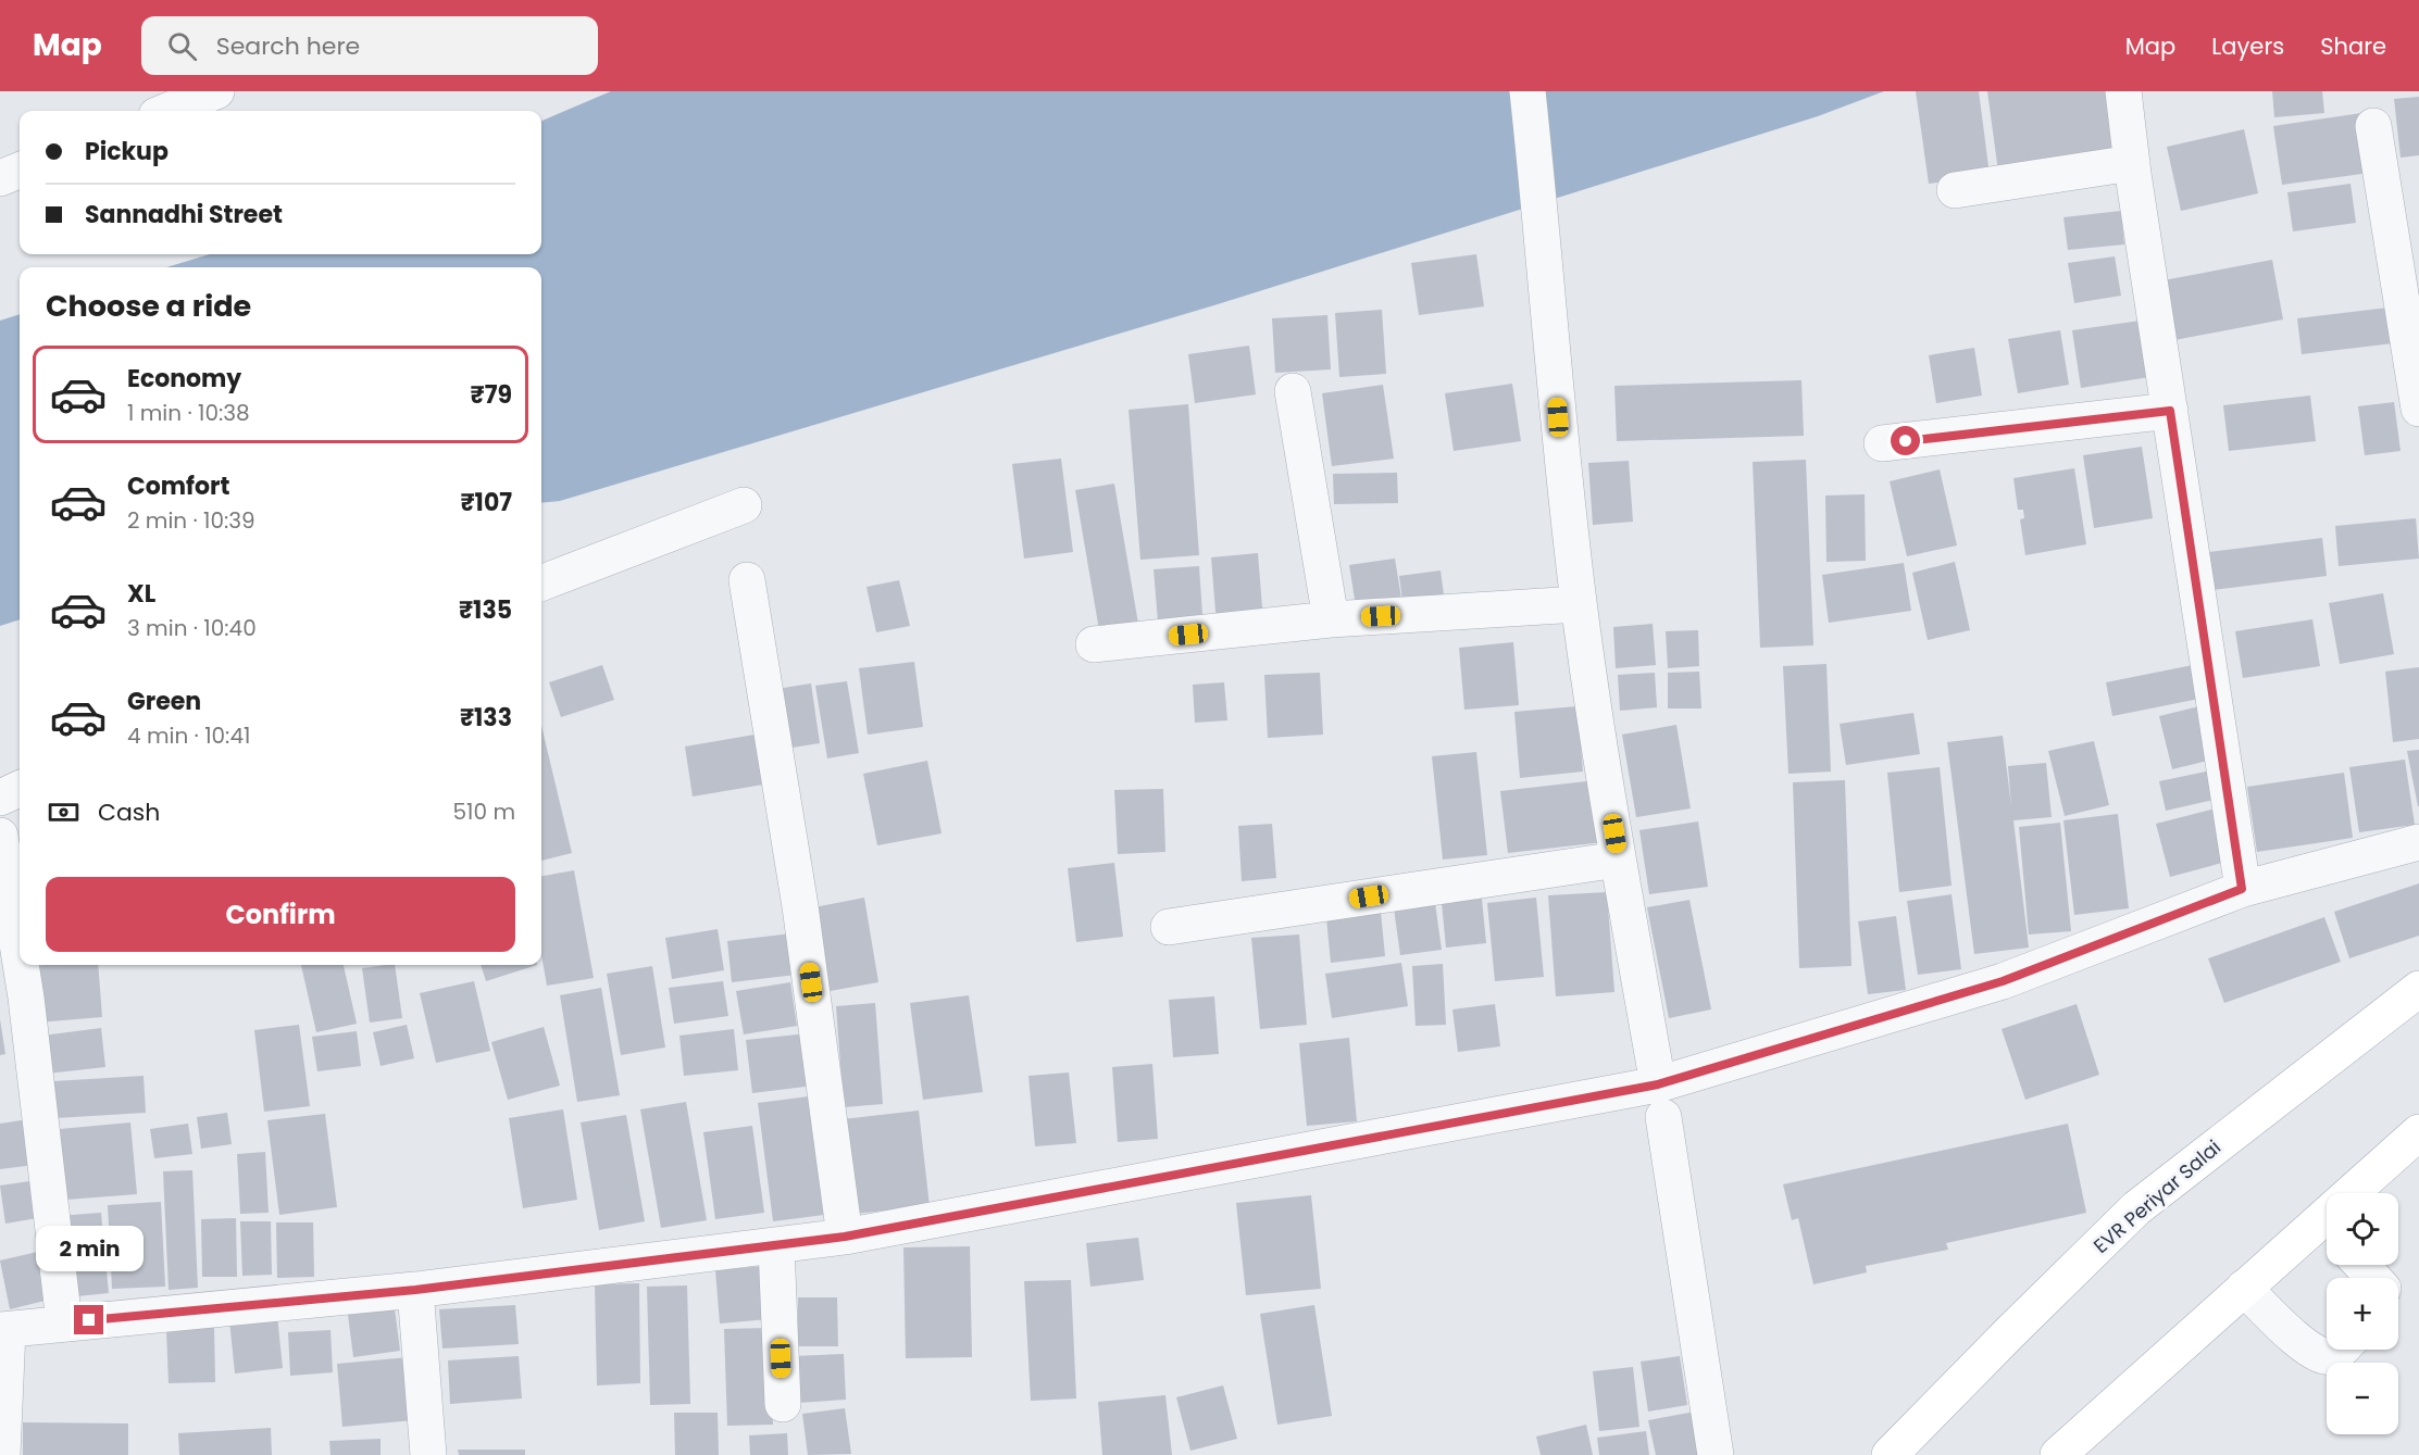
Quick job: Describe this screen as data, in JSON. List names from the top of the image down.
{
  "streets": {
    "main road": ["EVR Periyar Salai"]
  },
  "page": {
    "header": "Map",
    "search": "Search here",
    "nav": ["Map", "Layers", "Share"],
    "banner": ["Pickup", "Sannadhi Street"],
    "heading": "Choose a ride",
    "list": [
      {
        "name": "Economy",
        "note": "1 min · 10:38",
        "value": "₹79"
      },
      {
        "name": "Comfort",
        "note": "2 min · 10:39",
        "value": "₹107"
      },
      {
        "name": "XL",
        "note": "3 min · 10:40",
        "value": "₹135"
      },
      {
        "name": "Green",
        "note": "4 min · 10:41",
        "value": "₹133"
      }
    ],
    "pay": ["Cash", "510 m"],
    "buttons": "Confirm",
    "map_buttons": ["+", "−"],
    "bubble": "2 min"
  }
}
